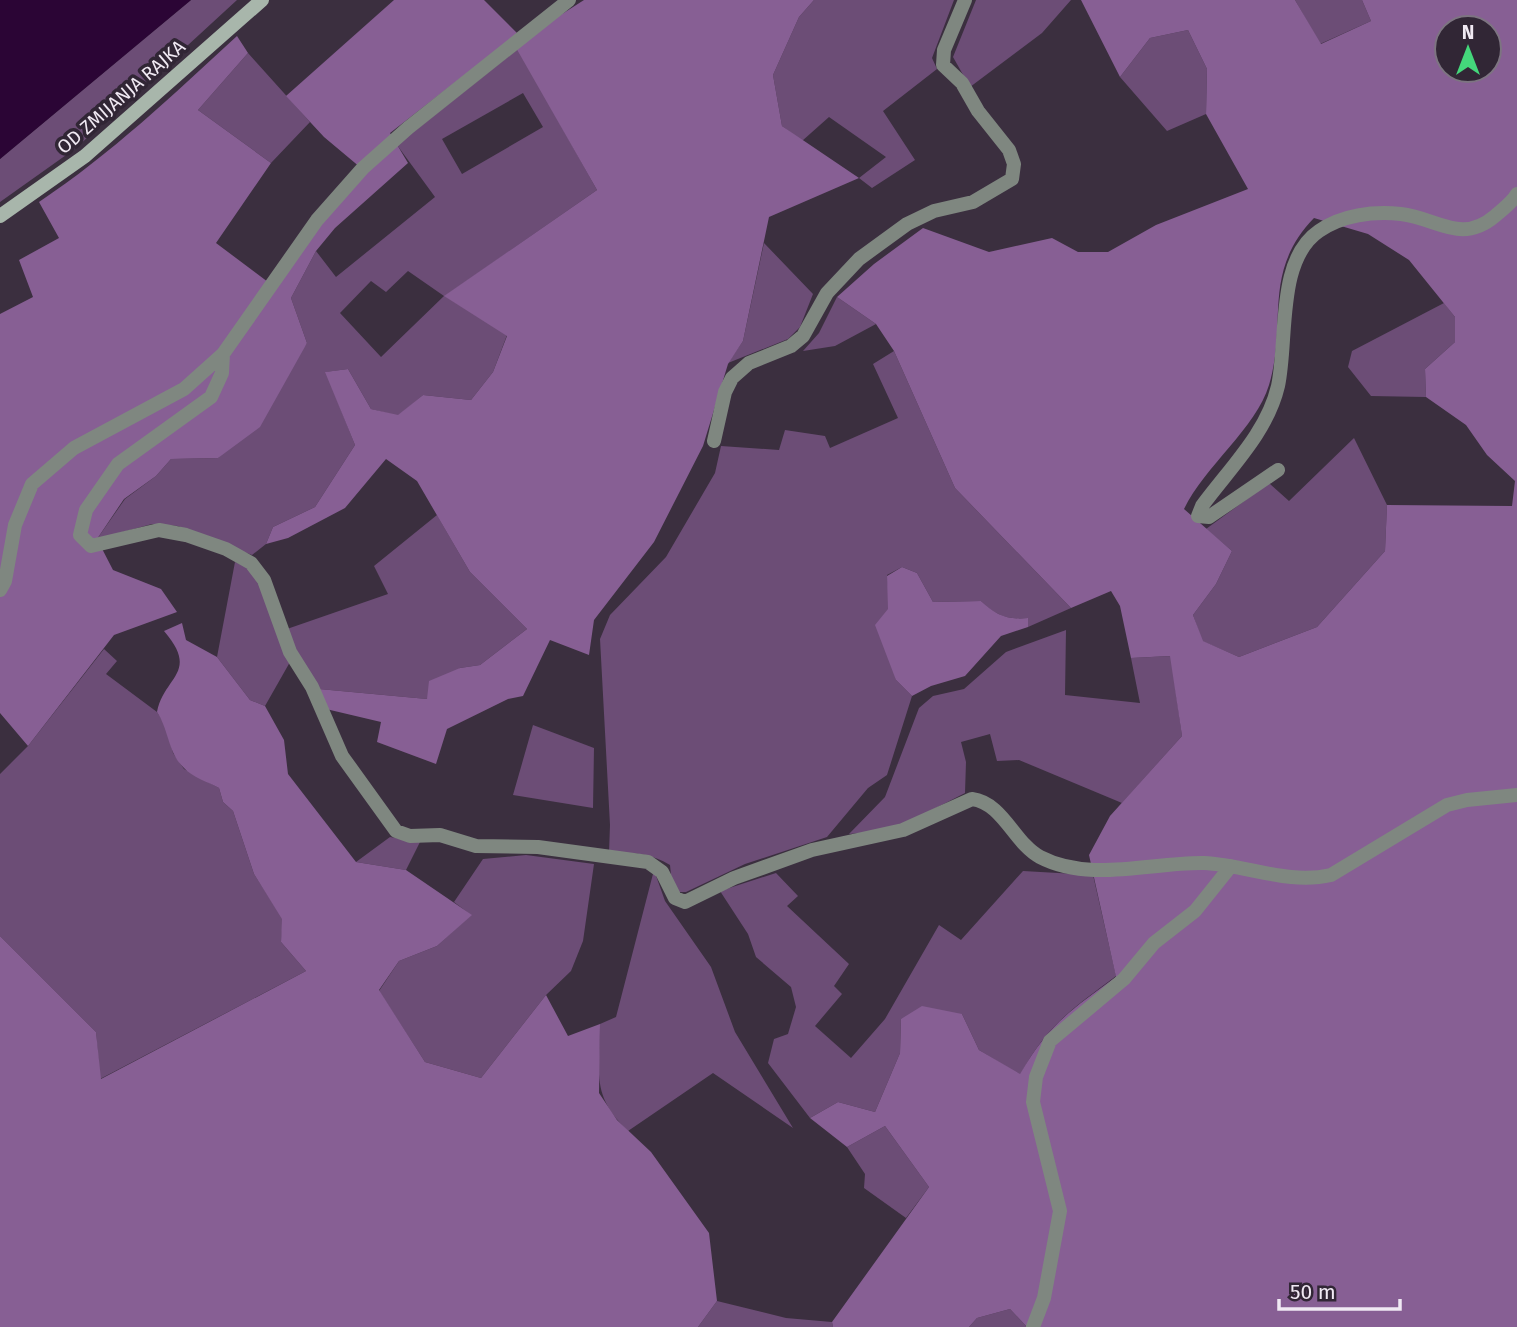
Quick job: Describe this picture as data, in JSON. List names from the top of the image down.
{
  "streets": {
    "street": ["OD ZMIJANJA RAJKA"]
  },
  "scale_bar": "50 m",
  "north": "top"
}
